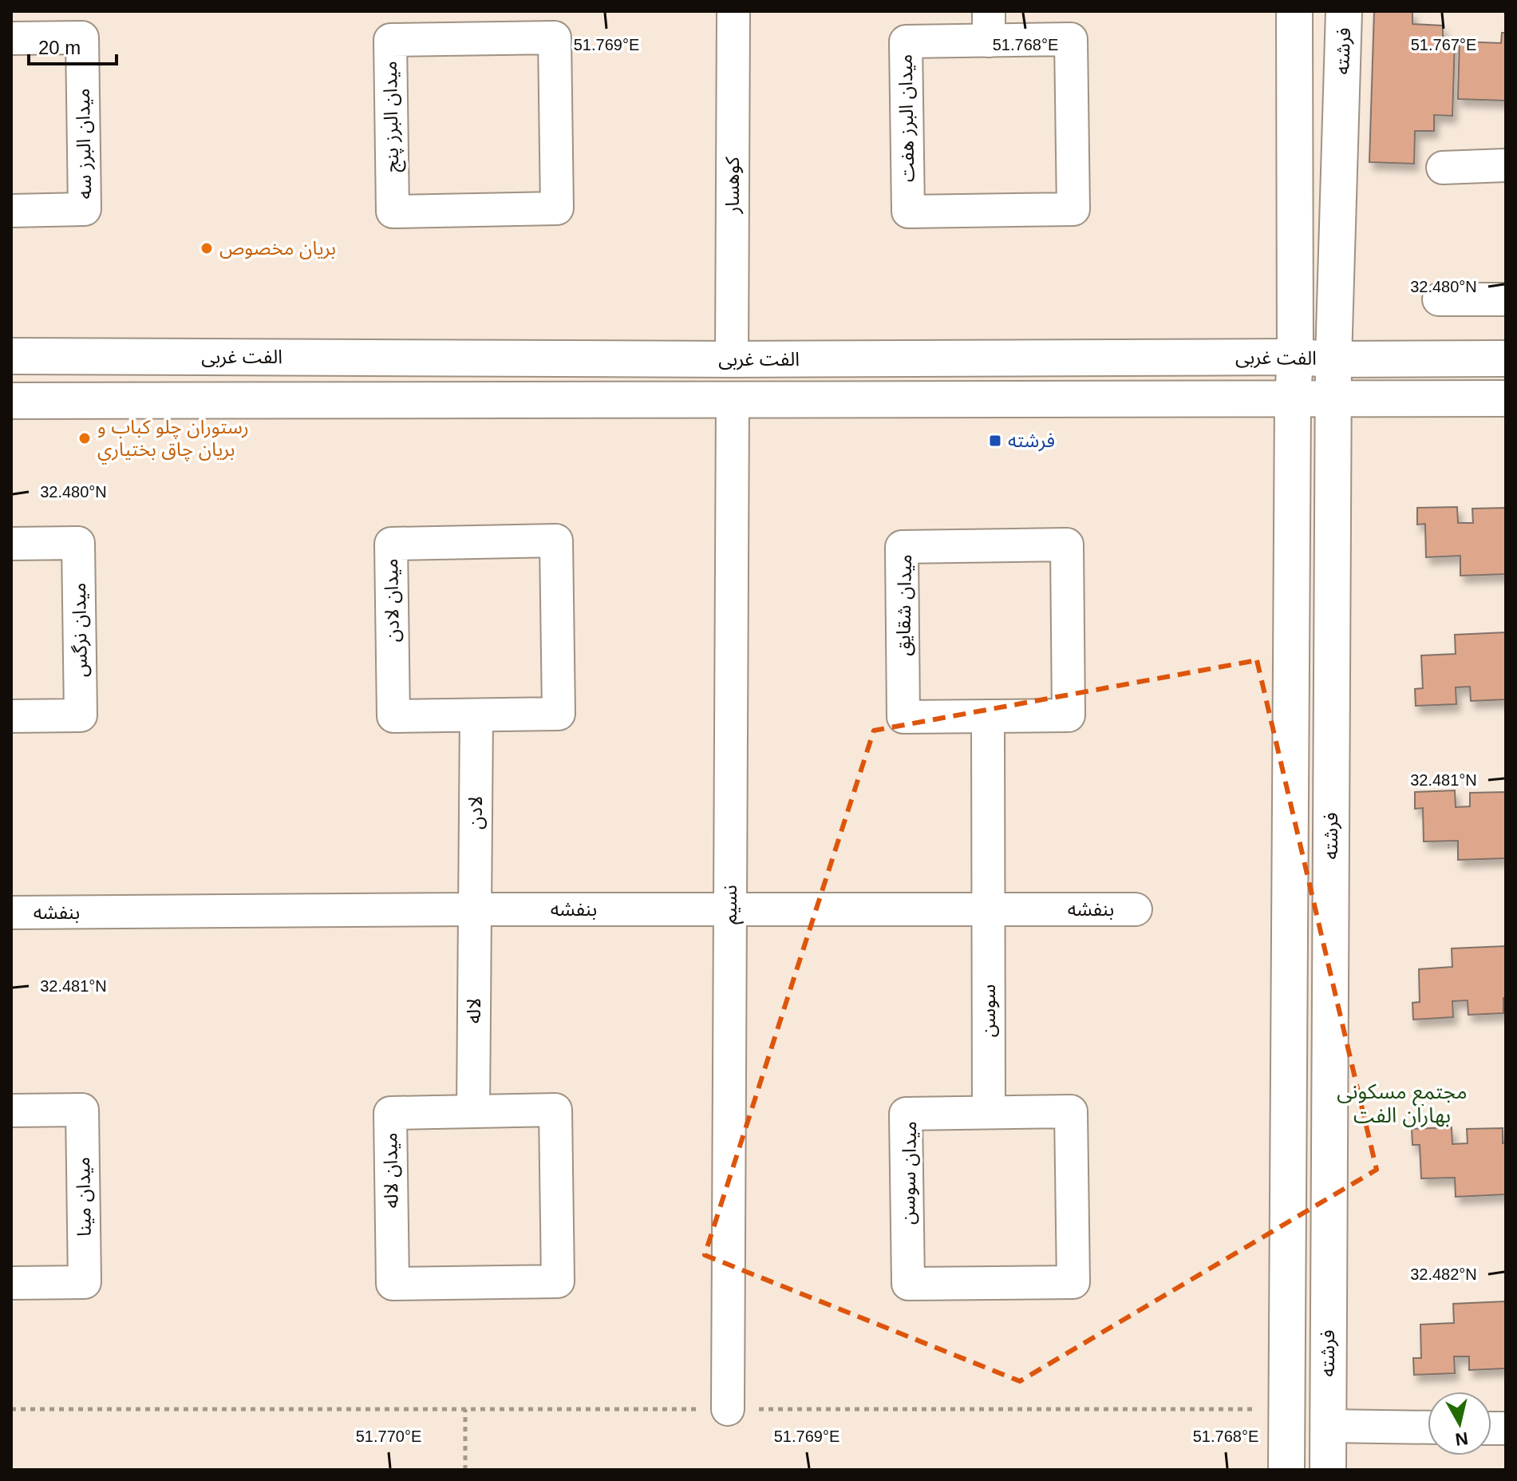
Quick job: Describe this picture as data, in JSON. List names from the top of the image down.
{
  "streets": {
    "main road": ["فرشته", "الفت غربی"],
    "street": [
      "میدان البرز پنج",
      "میدان البرز هفت",
      "میدان البرز سه",
      "کوهسار",
      "میدان لادن",
      "میدان شقایق",
      "میدان نرگس",
      "لادن",
      "نسیم",
      "بنفشه",
      "لاله",
      "سوسن",
      "میدان لاله",
      "میدان سوسن",
      "میدان مینا"
    ]
  },
  "crossings": [
    ["فرشته", "الفت غربی"],
    ["کوهسار", "الفت غربی"],
    ["میدان لادن", "لادن"],
    ["میدان شقایق", "سوسن"],
    ["لادن", "بنفشه"],
    ["لادن", "لاله"],
    ["نسیم", "بنفشه"],
    ["بنفشه", "لاله"],
    ["بنفشه", "سوسن"],
    ["لاله", "میدان لاله"],
    ["سوسن", "میدان سوسن"]
  ],
  "districts": ["مجتمع مسکونی بهاران الفت"],
  "places": {
    "other": ["بریان مخصوص", "رستوران چلو كباب و بريان چاق بختياري"],
    "transit": ["فرشته"]
  },
  "scale_bar": "20 m",
  "north": "bottom",
  "coordinates": [
    "51.769°E",
    "51.768°E",
    "51.767°E",
    "32.480°N",
    "32.481°N",
    "32.482°N",
    "51.770°E"
  ]
}
